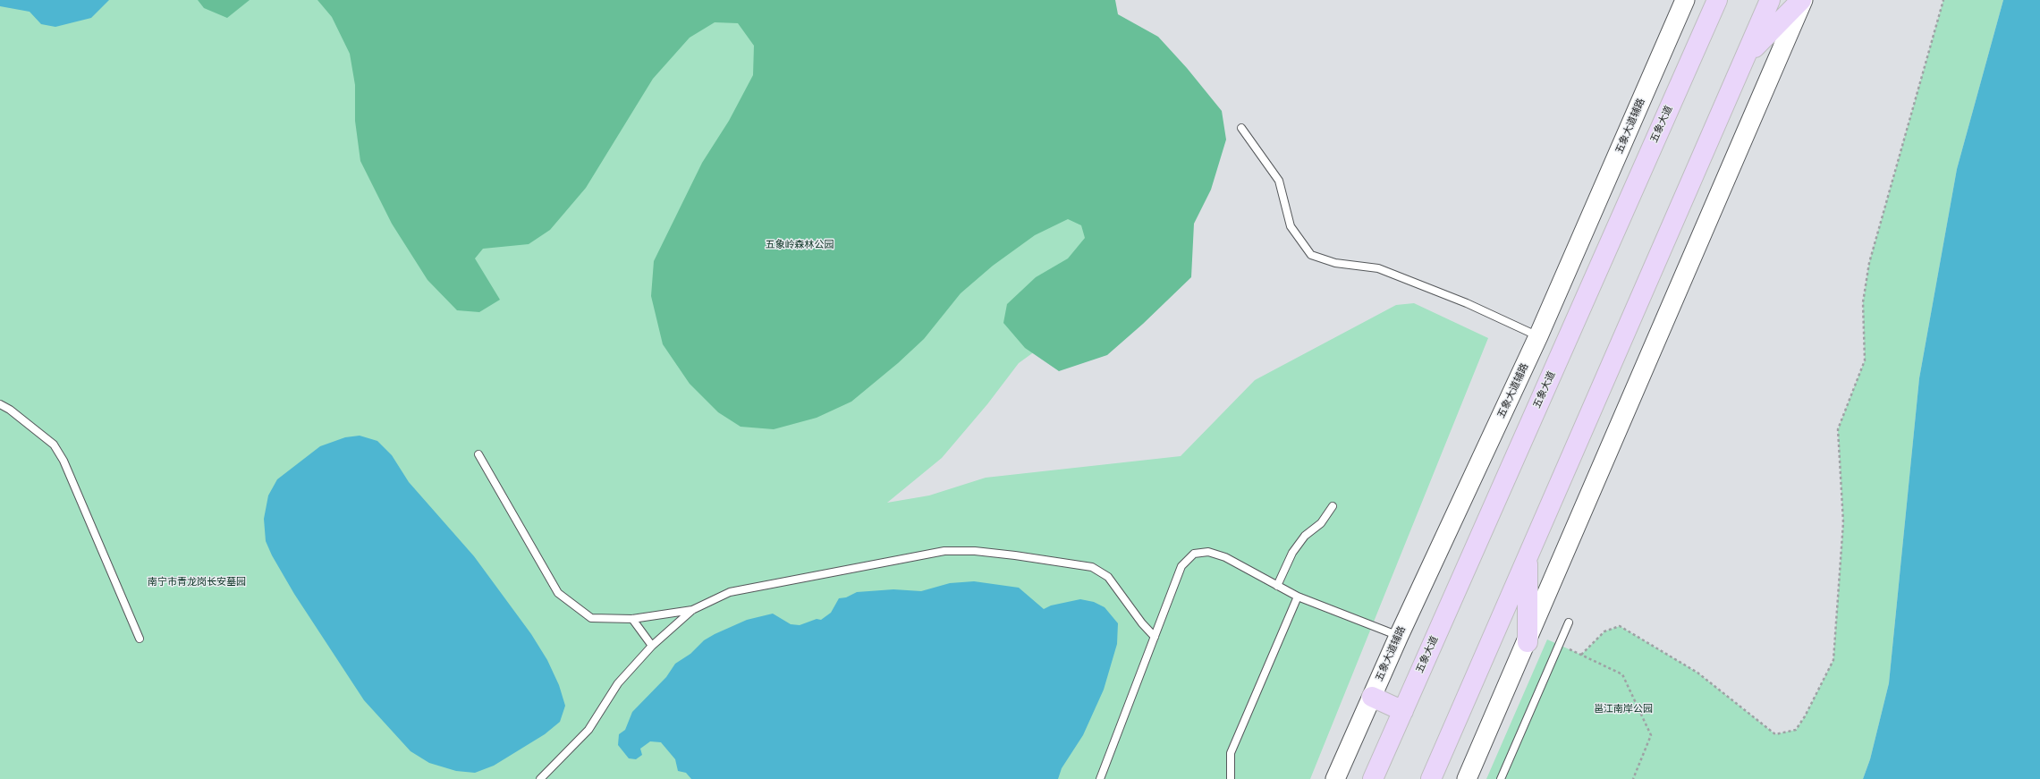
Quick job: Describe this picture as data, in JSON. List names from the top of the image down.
{
  "streets": {
    "main road": ["五象大道"],
    "street": ["五象大道辅路"]
  },
  "parks": ["五象岭森林公园", "南宁市青龙岗长安墓园", "邕江南岸公园"]
}
